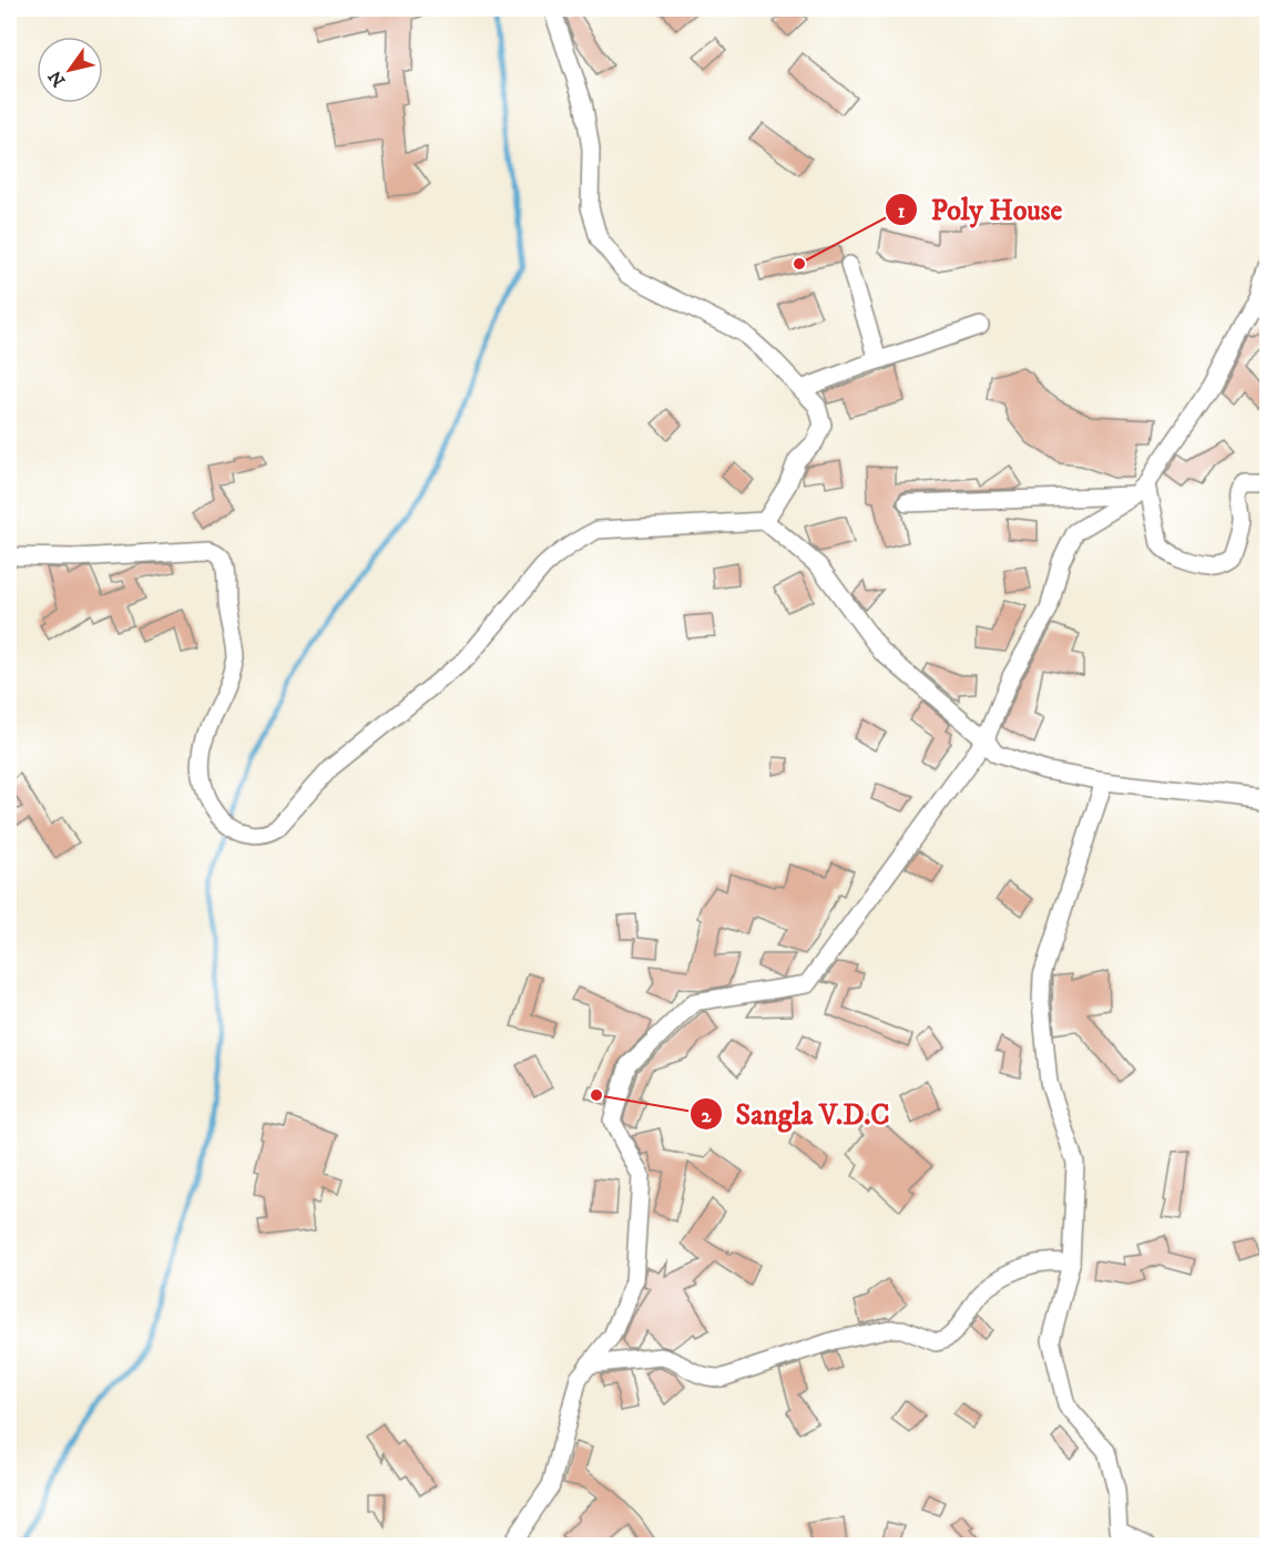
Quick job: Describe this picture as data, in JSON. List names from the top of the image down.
{
  "places": ["Poly House", "Sangla V.D.C"],
  "north": "bottom left"
}
